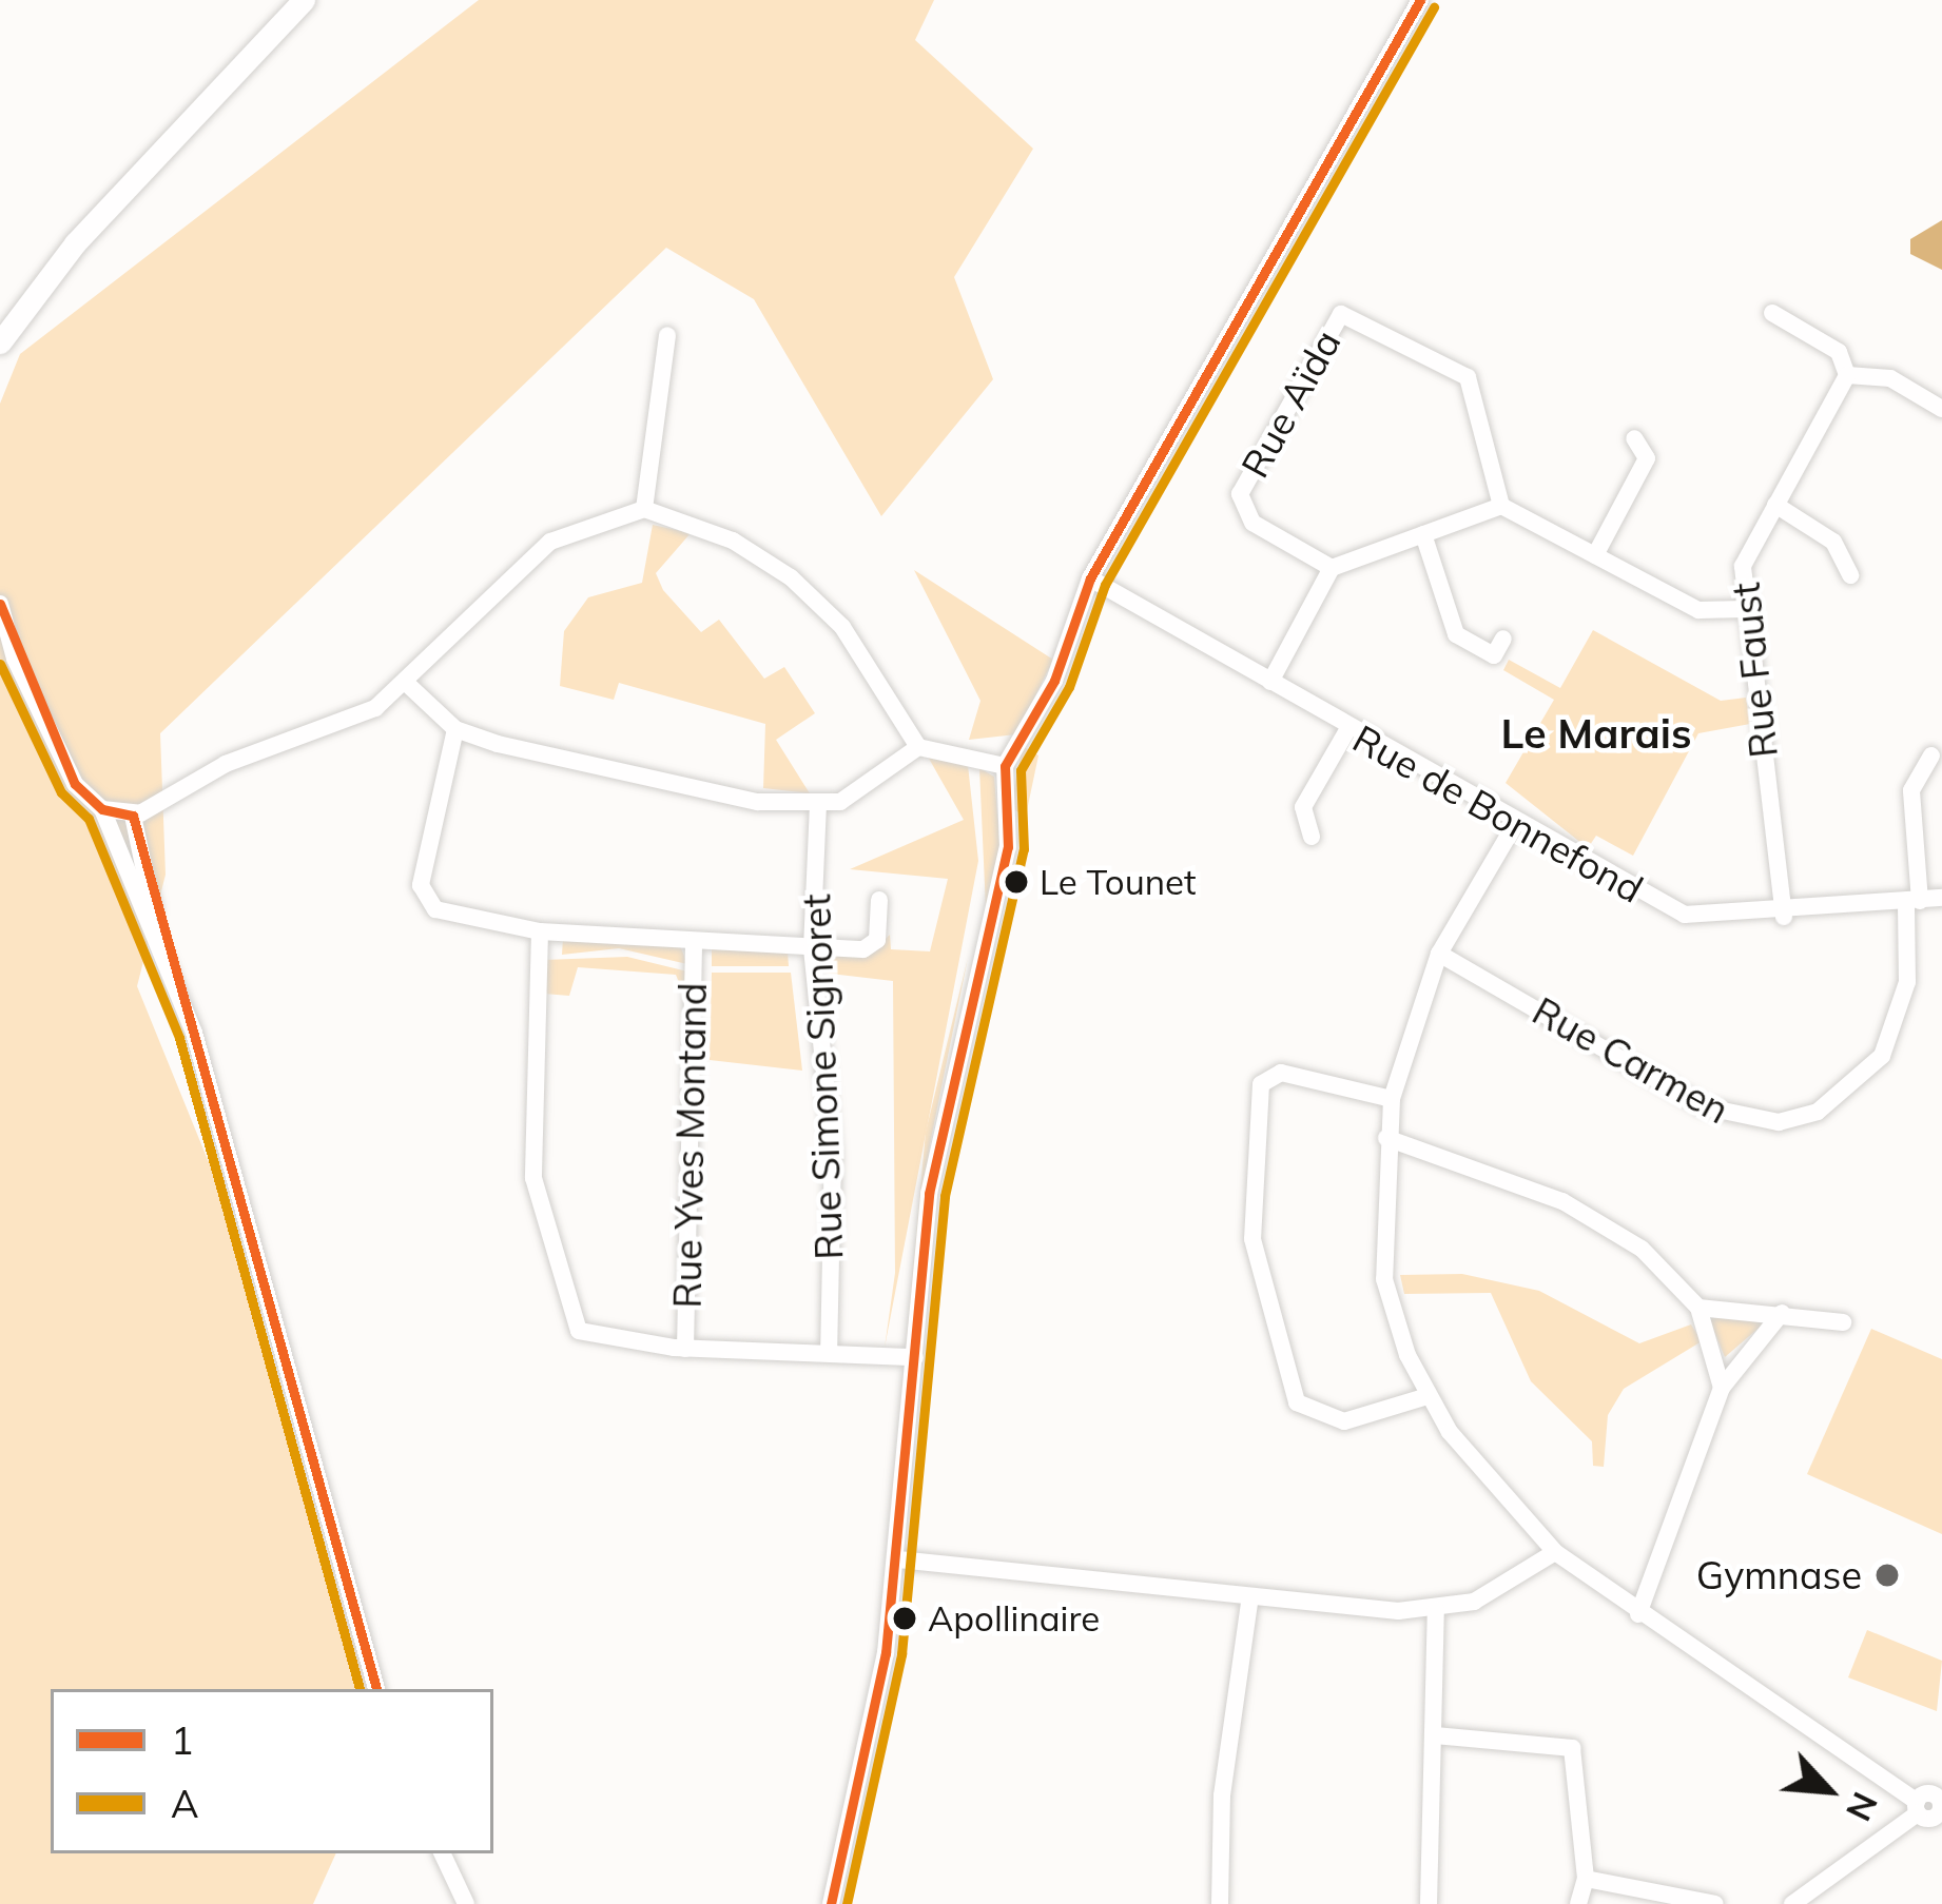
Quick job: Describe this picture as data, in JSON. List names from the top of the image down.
{
  "streets": {
    "street": [
      "Rue Aïda",
      "Rue Faust",
      "Rue de Bonnefond",
      "Rue Carmen",
      "Rue Simone Signoret",
      "Rue Yves Montand"
    ]
  },
  "crossings": [
    ["Rue Faust", "Rue de Bonnefond"],
    ["Rue de Bonnefond", "Rue Carmen"]
  ],
  "districts": ["Le Marais"],
  "places": ["Le Tounet", "Gymnase", "Apollinaire"],
  "lines": ["transit line 1", "transit line A"],
  "legend": ["1", "A"],
  "north": "bottom right"
}
